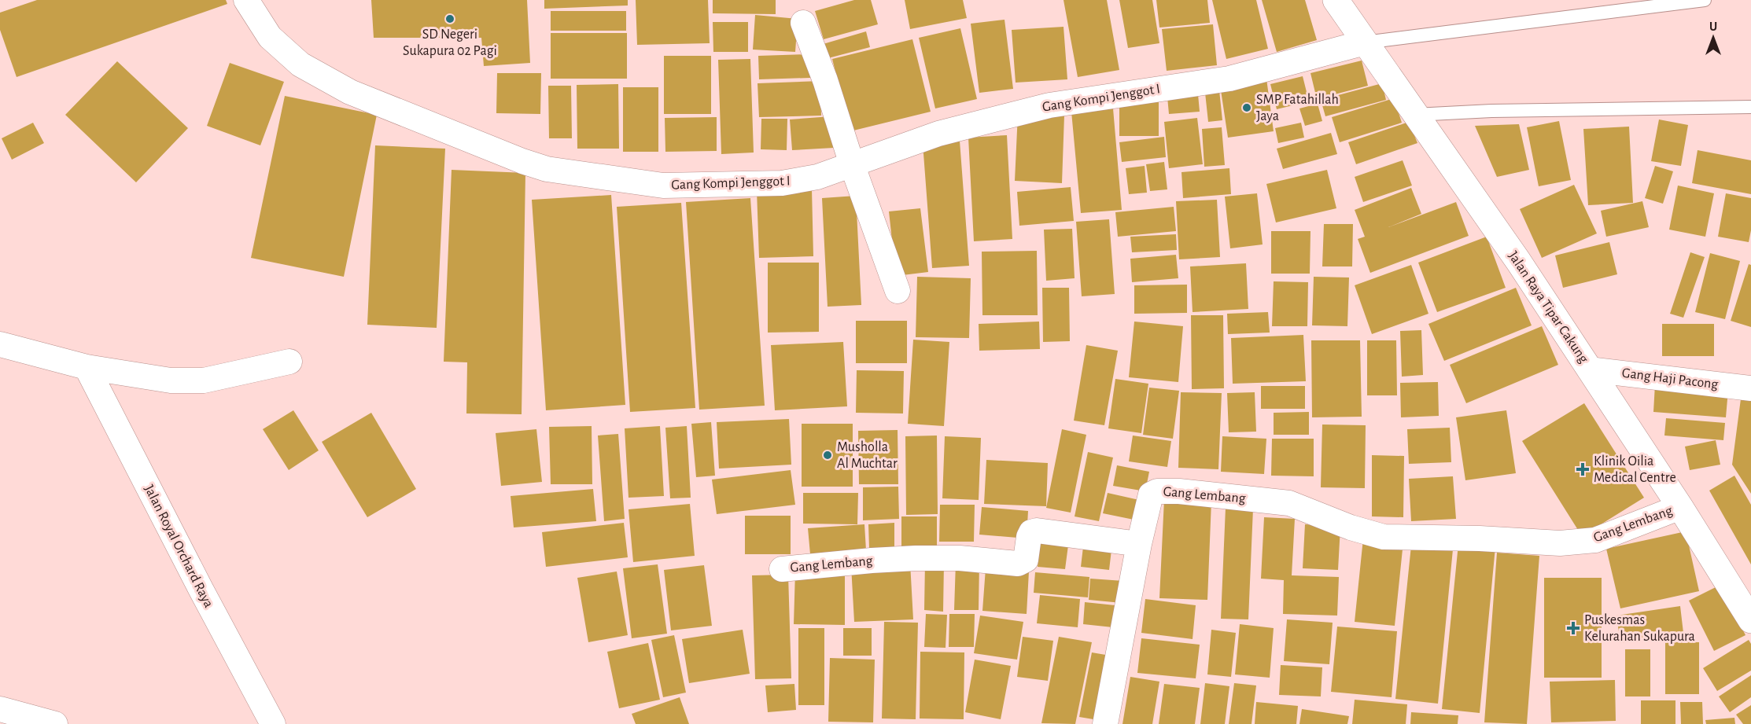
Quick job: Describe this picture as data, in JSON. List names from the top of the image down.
{
  "streets": {
    "street": [
      "Gang Kompi Jenggot I",
      "Jalan Raya Tipar Cakung",
      "Gang Haji Pacong",
      "Gang Lembang",
      "Jalan Royal Orchard Raya"
    ]
  },
  "crossings": [
    ["Gang Kompi Jenggot I", "Jalan Raya Tipar Cakung"],
    ["Jalan Raya Tipar Cakung", "Gang Haji Pacong"],
    ["Jalan Raya Tipar Cakung", "Gang Lembang"]
  ],
  "places": {
    "other": ["SD Negeri Sukapura 02 Pagi", "SMP Fatahillah Jaya", "Musholla Al Muchtar"],
    "health": ["Klinik Oilia Medical Centre", "Puskesmas Kelurahan Sukapura"]
  },
  "north": "top"
}
